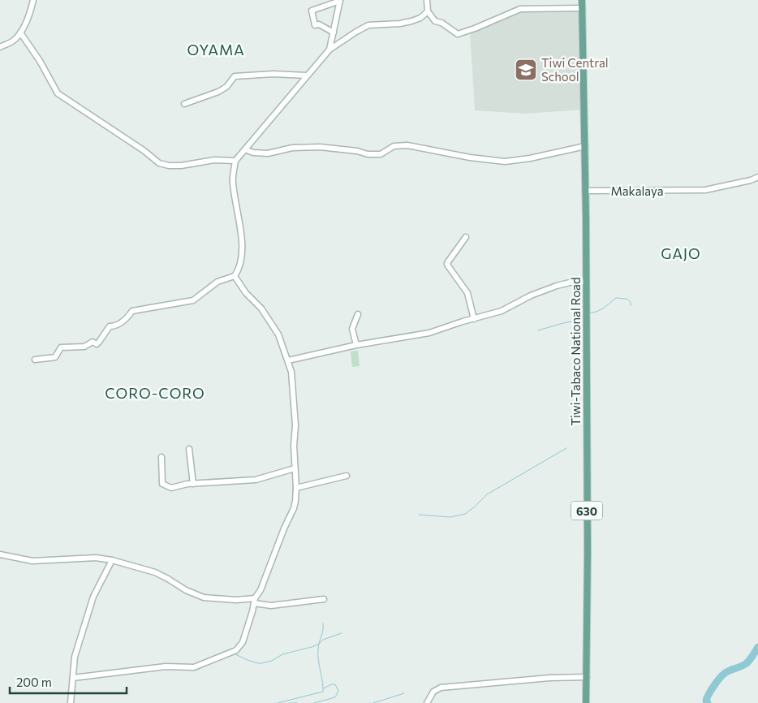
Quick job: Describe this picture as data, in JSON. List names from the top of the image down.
{
  "streets": {
    "main road": ["Tiwi-Tabaco National Road", "630"],
    "street": ["Makalaya"]
  },
  "crossings": [
    ["Makalaya", "Tiwi-Tabaco National Road"]
  ],
  "districts": ["OYAMA", "GAJO", "CORO-CORO"],
  "places": {
    "school or university": ["Tiwi Central School"]
  },
  "scale_bar": "200 m"
}
